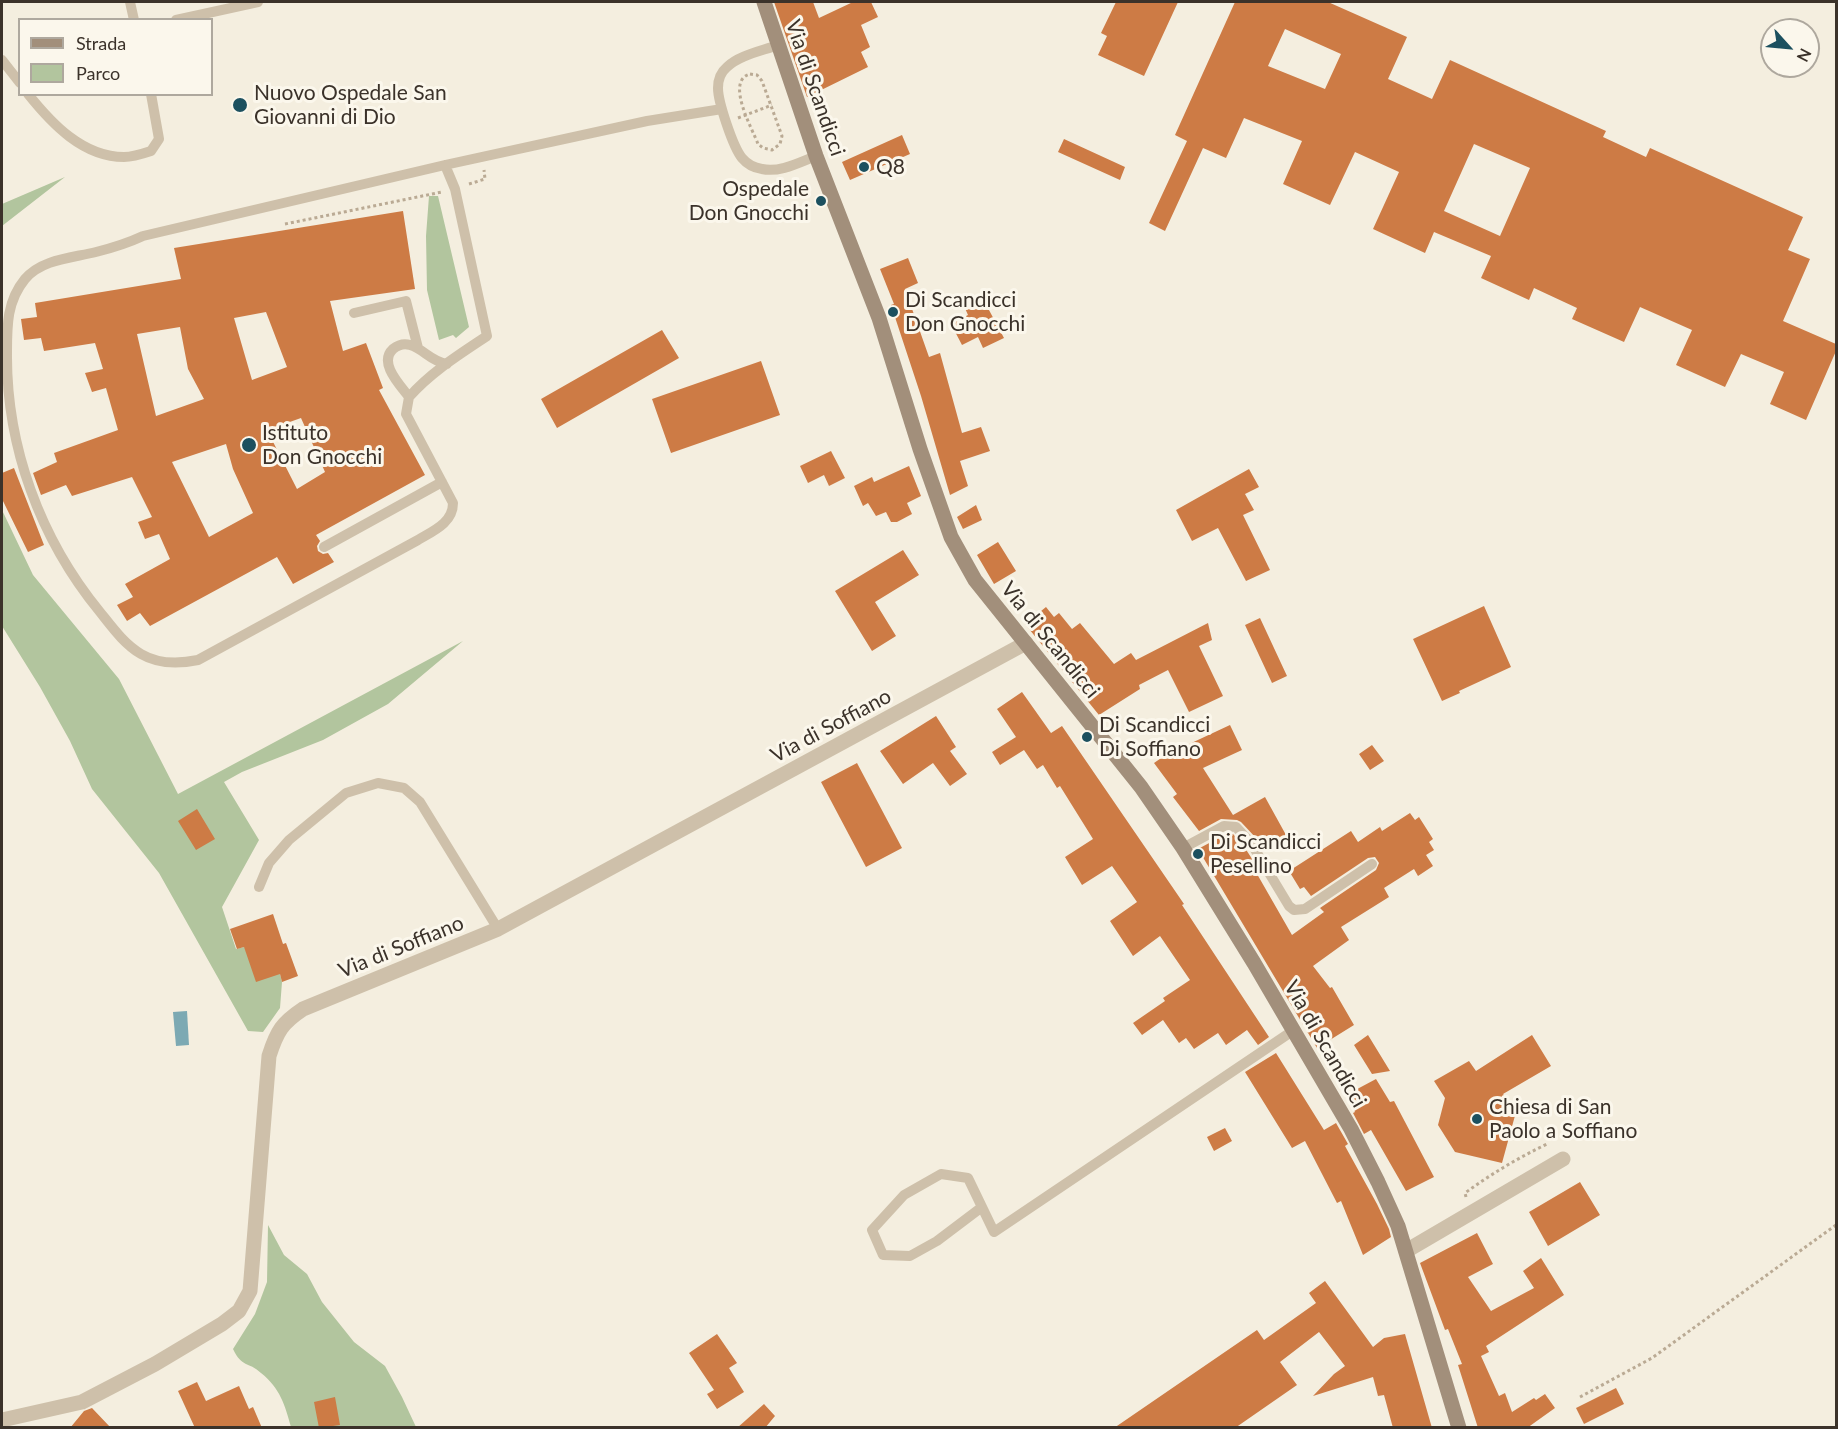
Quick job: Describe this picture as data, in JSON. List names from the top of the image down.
{
  "streets": {
    "street": ["Via di Scandicci", "Via di Soffiano"]
  },
  "crossings": [
    ["Via di Scandicci", "Via di Soffiano"]
  ],
  "places": [
    "Nuovo Ospedale San Giovanni di Dio",
    "Q8",
    "Ospedale Don Gnocchi",
    "Di Scandicci Don Gnocchi",
    "Istituto Don Gnocchi",
    "Di Scandicci Di Soffiano",
    "Di Scandicci Pesellino",
    "Chiesa di San Paolo a Soffiano"
  ],
  "legend": ["Strada", "Parco"],
  "north": "bottom right"
}
